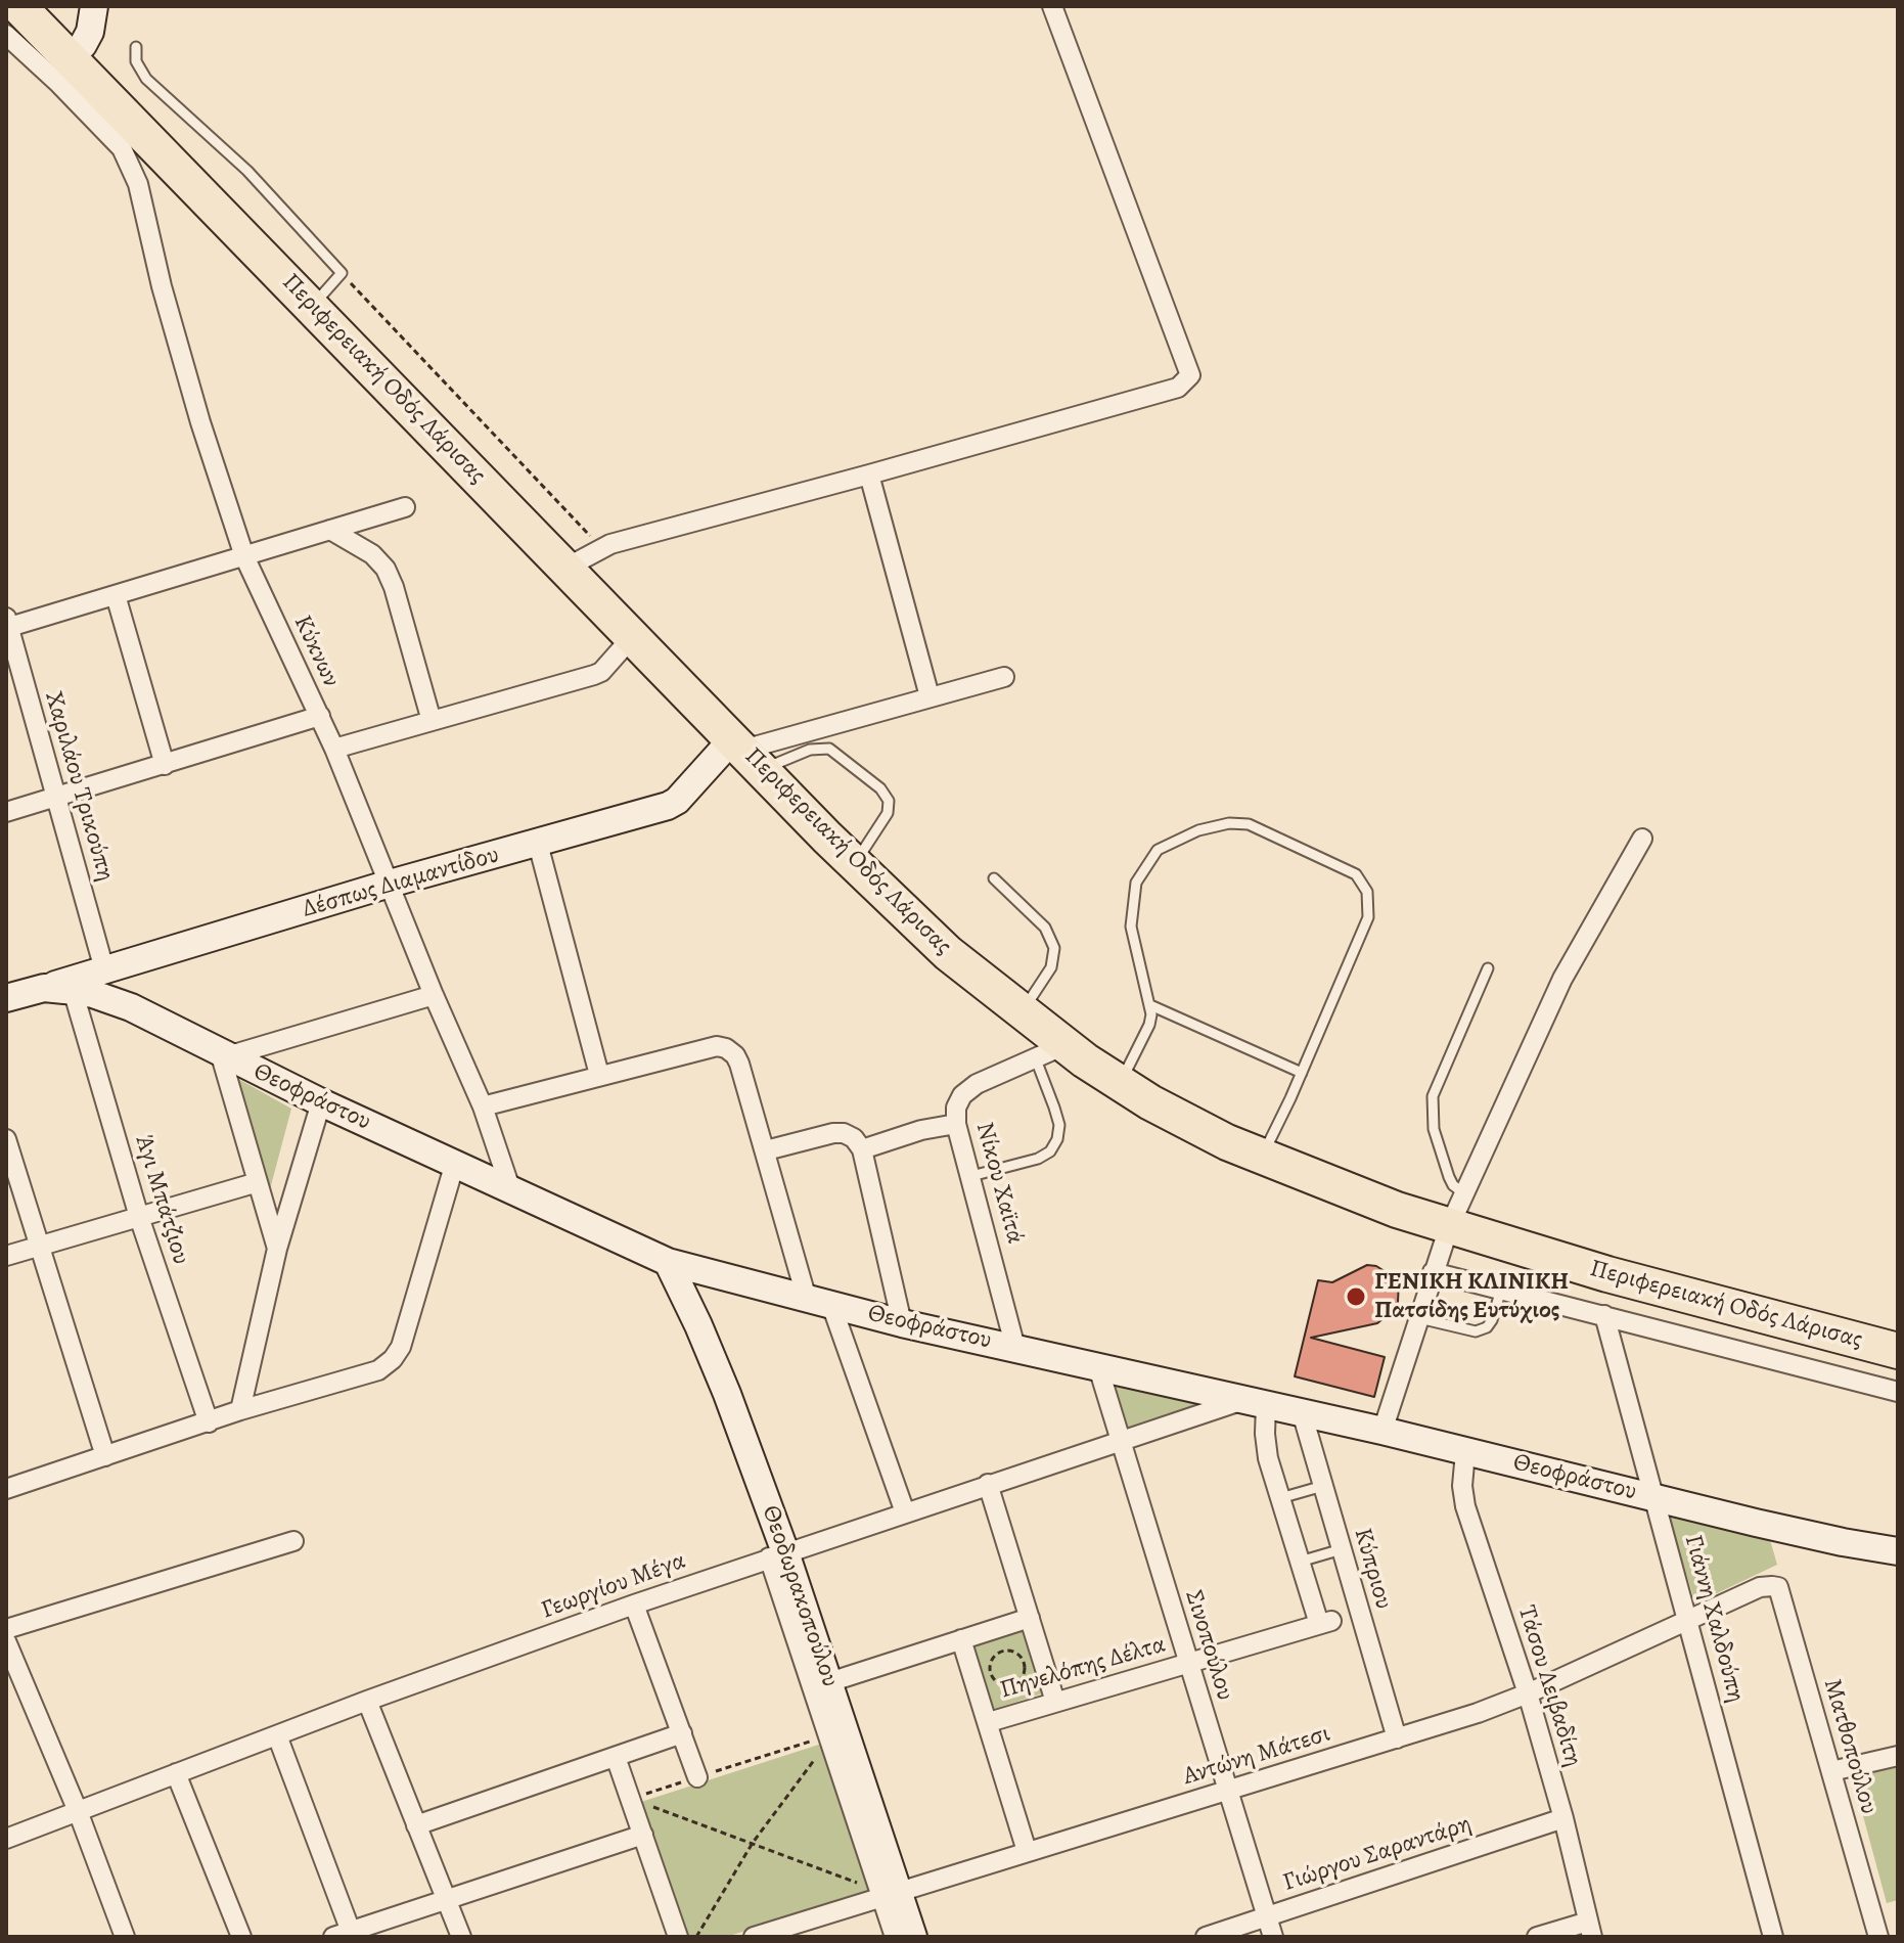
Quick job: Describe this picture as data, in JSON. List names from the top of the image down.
{
  "streets": {
    "highway": ["Περιφερειακή Οδός Λάρισας"],
    "street": [
      "Κύκνων",
      "Χαριλάου Τρικούπη",
      "Δέσπως Διαμαντίδου",
      "Θεοφράστου",
      "Νίκου Χαϊτά",
      "Άγι Μπάτζιου",
      "Κύπριου",
      "Γεωργίου Μέγα",
      "Θεοδωρακοπούλου",
      "Γιάννη Χαλδούπη",
      "Σινοπούλου",
      "Πηνελόπης Δέλτα",
      "Τάσου Λειβαδίτη",
      "Ματθοπούλου",
      "Αντώνη Μάτεσι",
      "Γιώργου Σαραντάρη"
    ]
  },
  "crossings": [
    ["Περιφερειακή Οδός Λάρισας", "Κύκνων"],
    ["Περιφερειακή Οδός Λάρισας", "Δέσπως Διαμαντίδου"],
    ["Περιφερειακή Οδός Λάρισας", "Νίκου Χαϊτά"],
    ["Κύκνων", "Δέσπως Διαμαντίδου"],
    ["Κύκνων", "Θεοφράστου"],
    ["Χαριλάου Τρικούπη", "Δέσπως Διαμαντίδου"],
    ["Δέσπως Διαμαντίδου", "Θεοφράστου"],
    ["Θεοφράστου", "Νίκου Χαϊτά"],
    ["Θεοφράστου", "Άγι Μπάτζιου"],
    ["Θεοφράστου", "Κύπριου"],
    ["Θεοφράστου", "Γεωργίου Μέγα"],
    ["Θεοφράστου", "Θεοδωρακοπούλου"],
    ["Θεοφράστου", "Γιάννη Χαλδούπη"],
    ["Θεοφράστου", "Σινοπούλου"],
    ["Θεοφράστου", "Τάσου Λειβαδίτη"],
    ["Κύπριου", "Αντώνη Μάτεσι"],
    ["Γεωργίου Μέγα", "Θεοδωρακοπούλου"],
    ["Γεωργίου Μέγα", "Σινοπούλου"],
    ["Θεοδωρακοπούλου", "Αντώνη Μάτεσι"],
    ["Γιάννη Χαλδούπη", "Αντώνη Μάτεσι"],
    ["Σινοπούλου", "Πηνελόπης Δέλτα"],
    ["Σινοπούλου", "Αντώνη Μάτεσι"],
    ["Σινοπούλου", "Γιώργου Σαραντάρη"],
    ["Τάσου Λειβαδίτη", "Αντώνη Μάτεσι"],
    ["Τάσου Λειβαδίτη", "Γιώργου Σαραντάρη"],
    ["Ματθοπούλου", "Αντώνη Μάτεσι"]
  ],
  "places": ["ΓΕΝΙΚΗ ΚΛΙΝΙΚΗ Πατσίδης Ευτύχιος"]
}
